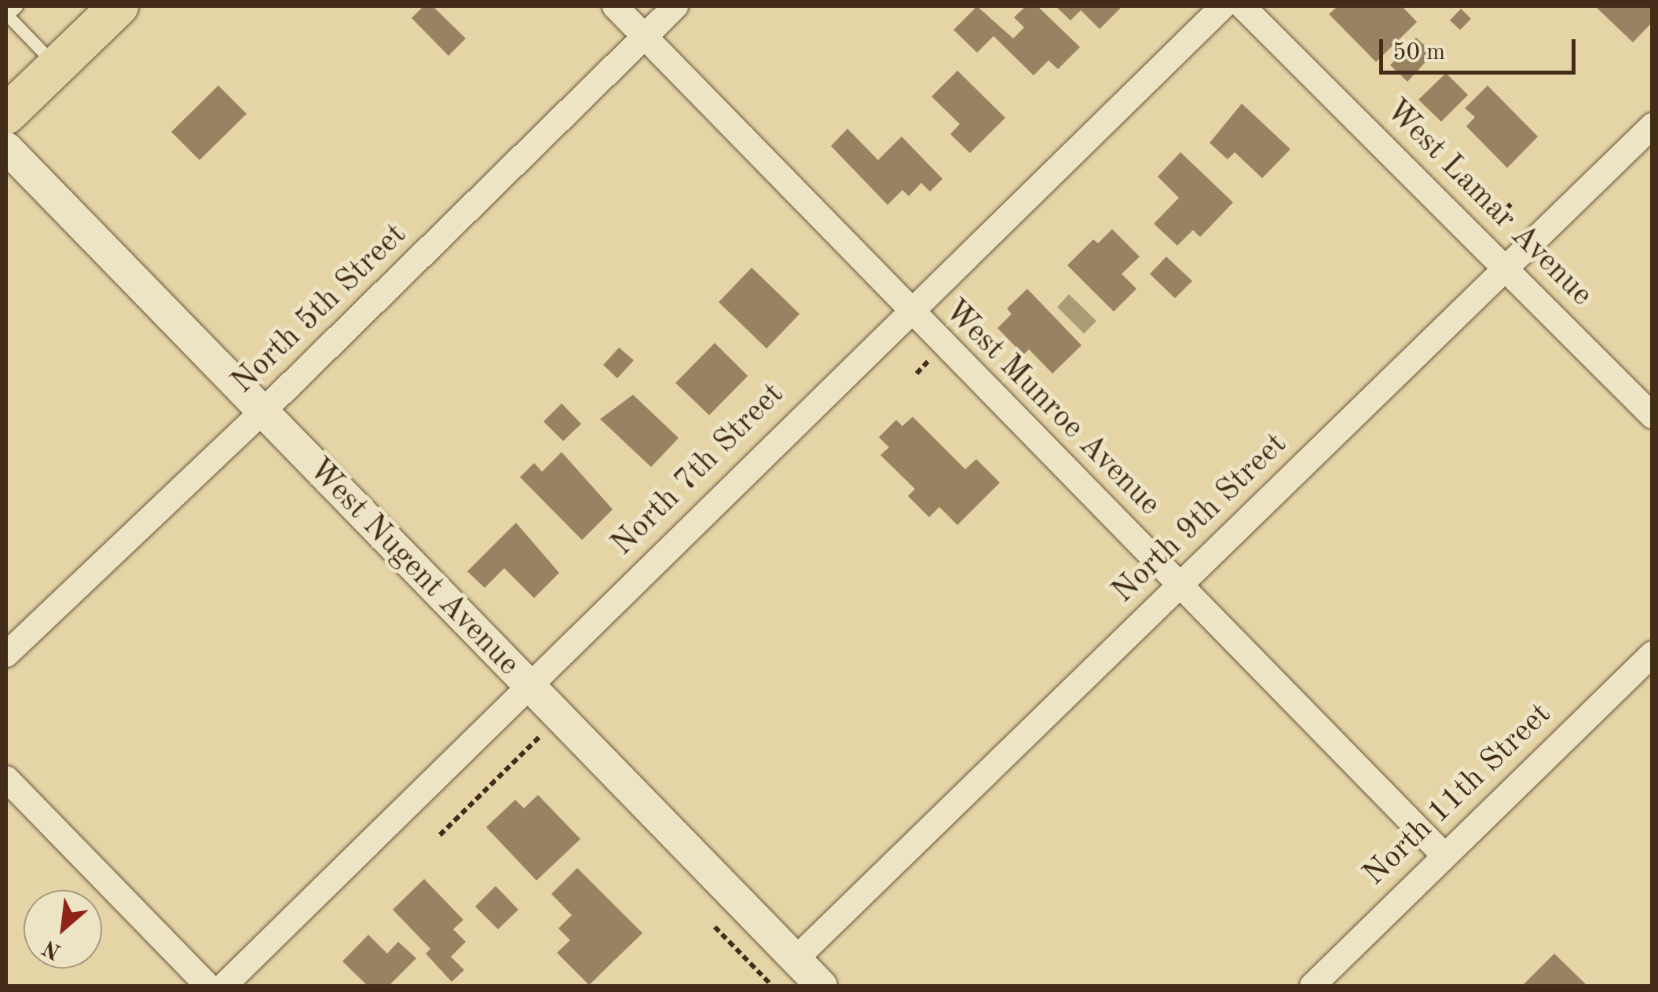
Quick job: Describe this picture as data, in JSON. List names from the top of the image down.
{
  "streets": {
    "street": [
      "West Lamar Avenue",
      "North 5th Street",
      "West Munroe Avenue",
      "North 7th Street",
      "North 9th Street",
      "West Nugent Avenue",
      "North 11th Street"
    ]
  },
  "crossings": [
    ["West Lamar Avenue", "North 9th Street"],
    ["North 5th Street", "West Munroe Avenue"],
    ["North 5th Street", "West Nugent Avenue"],
    ["West Munroe Avenue", "North 7th Street"],
    ["West Munroe Avenue", "North 9th Street"],
    ["West Munroe Avenue", "North 11th Street"],
    ["North 7th Street", "West Nugent Avenue"],
    ["North 9th Street", "West Nugent Avenue"]
  ],
  "scale_bar": "50 m",
  "north": "bottom left"
}
